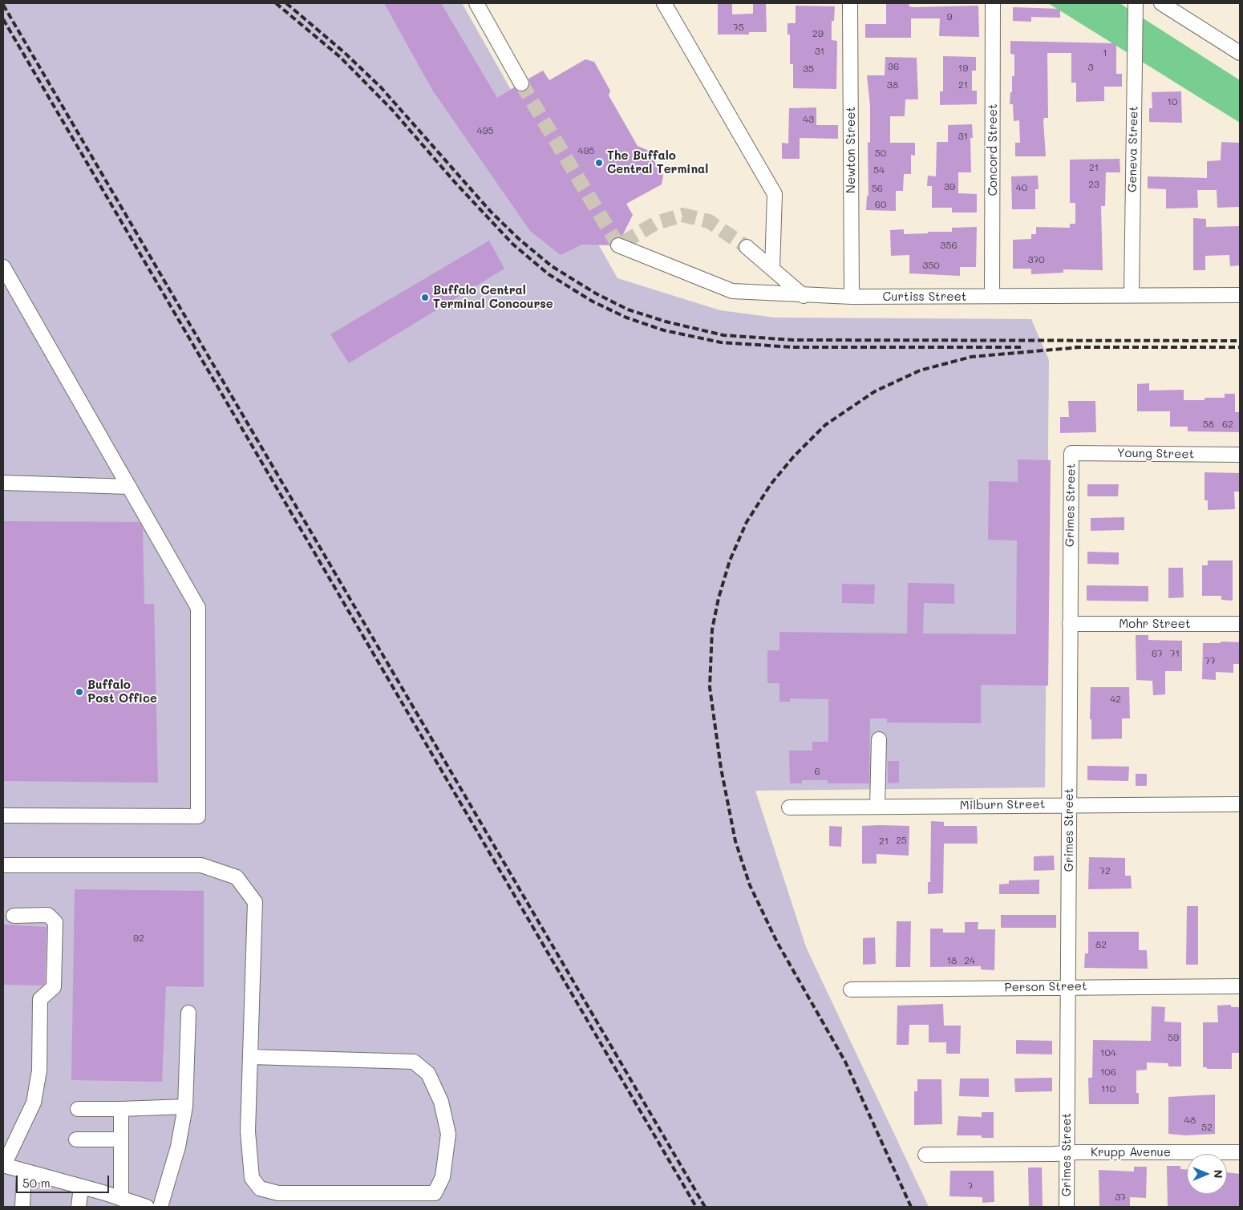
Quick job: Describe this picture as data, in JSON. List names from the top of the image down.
{
  "streets": {
    "street": [
      "Geneva Street",
      "Newton Street",
      "Concord Street",
      "Curtiss Street",
      "Young Street",
      "Grimes Street",
      "Mohr Street",
      "Milburn Street",
      "Person Street",
      "Krupp Avenue"
    ]
  },
  "crossings": [
    ["Geneva Street", "Curtiss Street"],
    ["Newton Street", "Curtiss Street"],
    ["Concord Street", "Curtiss Street"],
    ["Young Street", "Grimes Street"],
    ["Grimes Street", "Mohr Street"],
    ["Grimes Street", "Milburn Street"],
    ["Grimes Street", "Person Street"],
    ["Grimes Street", "Krupp Avenue"]
  ],
  "places": ["The Buffalo Central Terminal", "Buffalo Central Terminal Concourse", "Buffalo Post Office"],
  "house_numbers": [
    "9",
    "75",
    "29",
    "31",
    "1",
    "36",
    "3",
    "19",
    "35",
    "38",
    "21",
    "10",
    "43",
    "495",
    "31",
    "495",
    "50",
    "21",
    "54",
    "23",
    "39",
    "40",
    "56",
    "60",
    "356",
    "370",
    "350",
    "58",
    "62",
    "67",
    "71",
    "77",
    "42",
    "6",
    "25",
    "21",
    "72",
    "92",
    "82",
    "18",
    "24",
    "59",
    "104",
    "106",
    "110",
    "48",
    "52",
    "7",
    "37"
  ],
  "scale_bar": "50 m",
  "north": "right"
}
